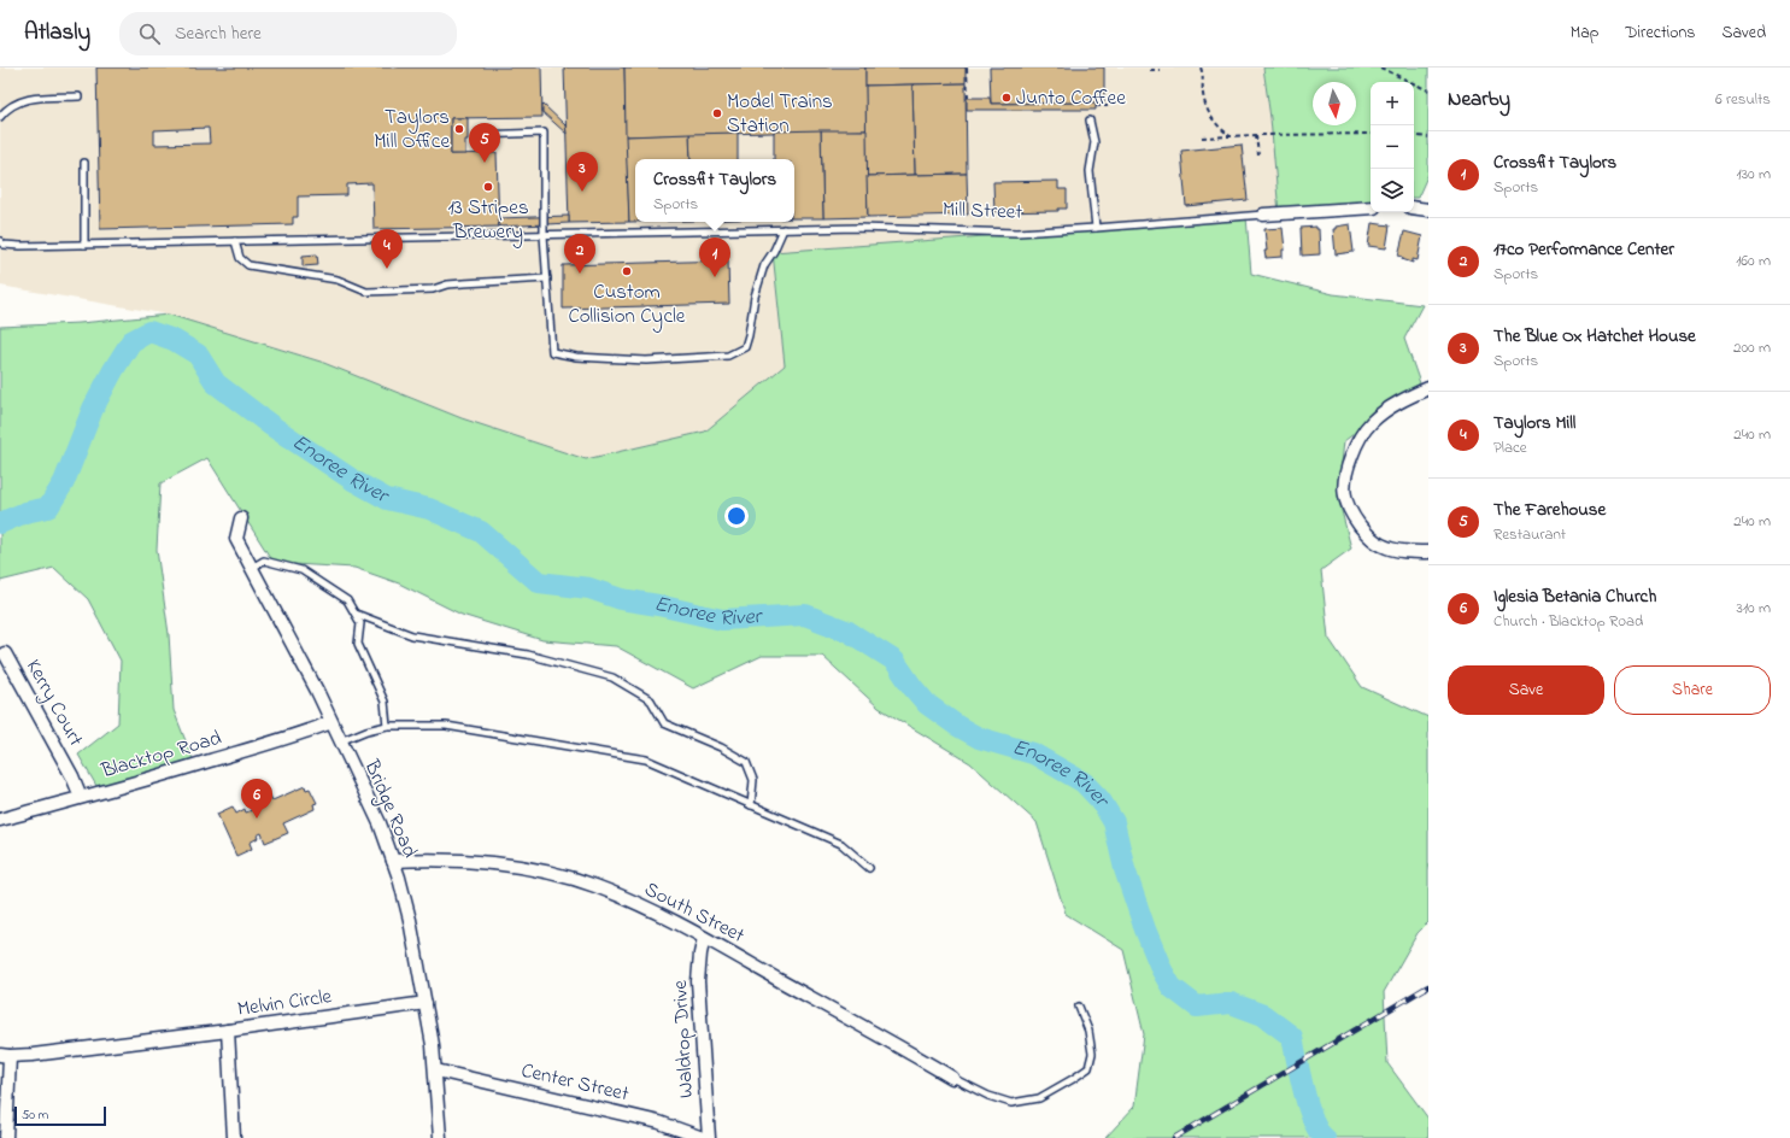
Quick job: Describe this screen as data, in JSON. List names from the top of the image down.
{
  "streets": {
    "street": [
      "Mill Street",
      "Kerry Court",
      "Blacktop Road",
      "Bridge Road",
      "South Street",
      "Melvin Circle",
      "Waldrop Drive",
      "Center Street"
    ]
  },
  "crossings": [
    ["Kerry Court", "Blacktop Road"],
    ["Blacktop Road", "Bridge Road"],
    ["Bridge Road", "South Street"],
    ["Bridge Road", "Melvin Circle"],
    ["Bridge Road", "Center Street"],
    ["South Street", "Waldrop Drive"]
  ],
  "water": ["Enoree River"],
  "places": [
    "Junto Coffee",
    "Model Trains Station",
    "Taylors Mill Office",
    "13 Stripes Brewery",
    "Custom Collision Cycle"
  ],
  "scale_bar": "50 m",
  "north": "bottom",
  "page": {
    "header": "Atlasly",
    "search": "Search here",
    "nav": ["Map", "Directions", "Saved"],
    "heading": ["Nearby", "6 results"],
    "map_buttons": ["+", "−"],
    "pins": [
      "5",
      "3",
      "4",
      "2",
      "1",
      "6"
    ],
    "list": [
      {
        "mark": "1",
        "name": "Crossfit Taylors",
        "note": "Sports",
        "value": "130 m"
      },
      {
        "mark": "2",
        "name": "17co Performance Center",
        "note": "Sports",
        "value": "160 m"
      },
      {
        "mark": "3",
        "name": "The Blue Ox Hatchet House",
        "note": "Sports",
        "value": "200 m"
      },
      {
        "mark": "4",
        "name": "Taylors Mill",
        "note": "Place",
        "value": "240 m"
      },
      {
        "mark": "5",
        "name": "The Farehouse",
        "note": "Restaurant",
        "value": "240 m"
      },
      {
        "mark": "6",
        "name": "Iglesia Betania Church",
        "note": "Church · Blacktop Road",
        "value": "310 m"
      }
    ],
    "popup": ["Crossfit Taylors", "Sports"],
    "buttons": ["Save", "Share"],
    "scale": "50 m"
  }
}
